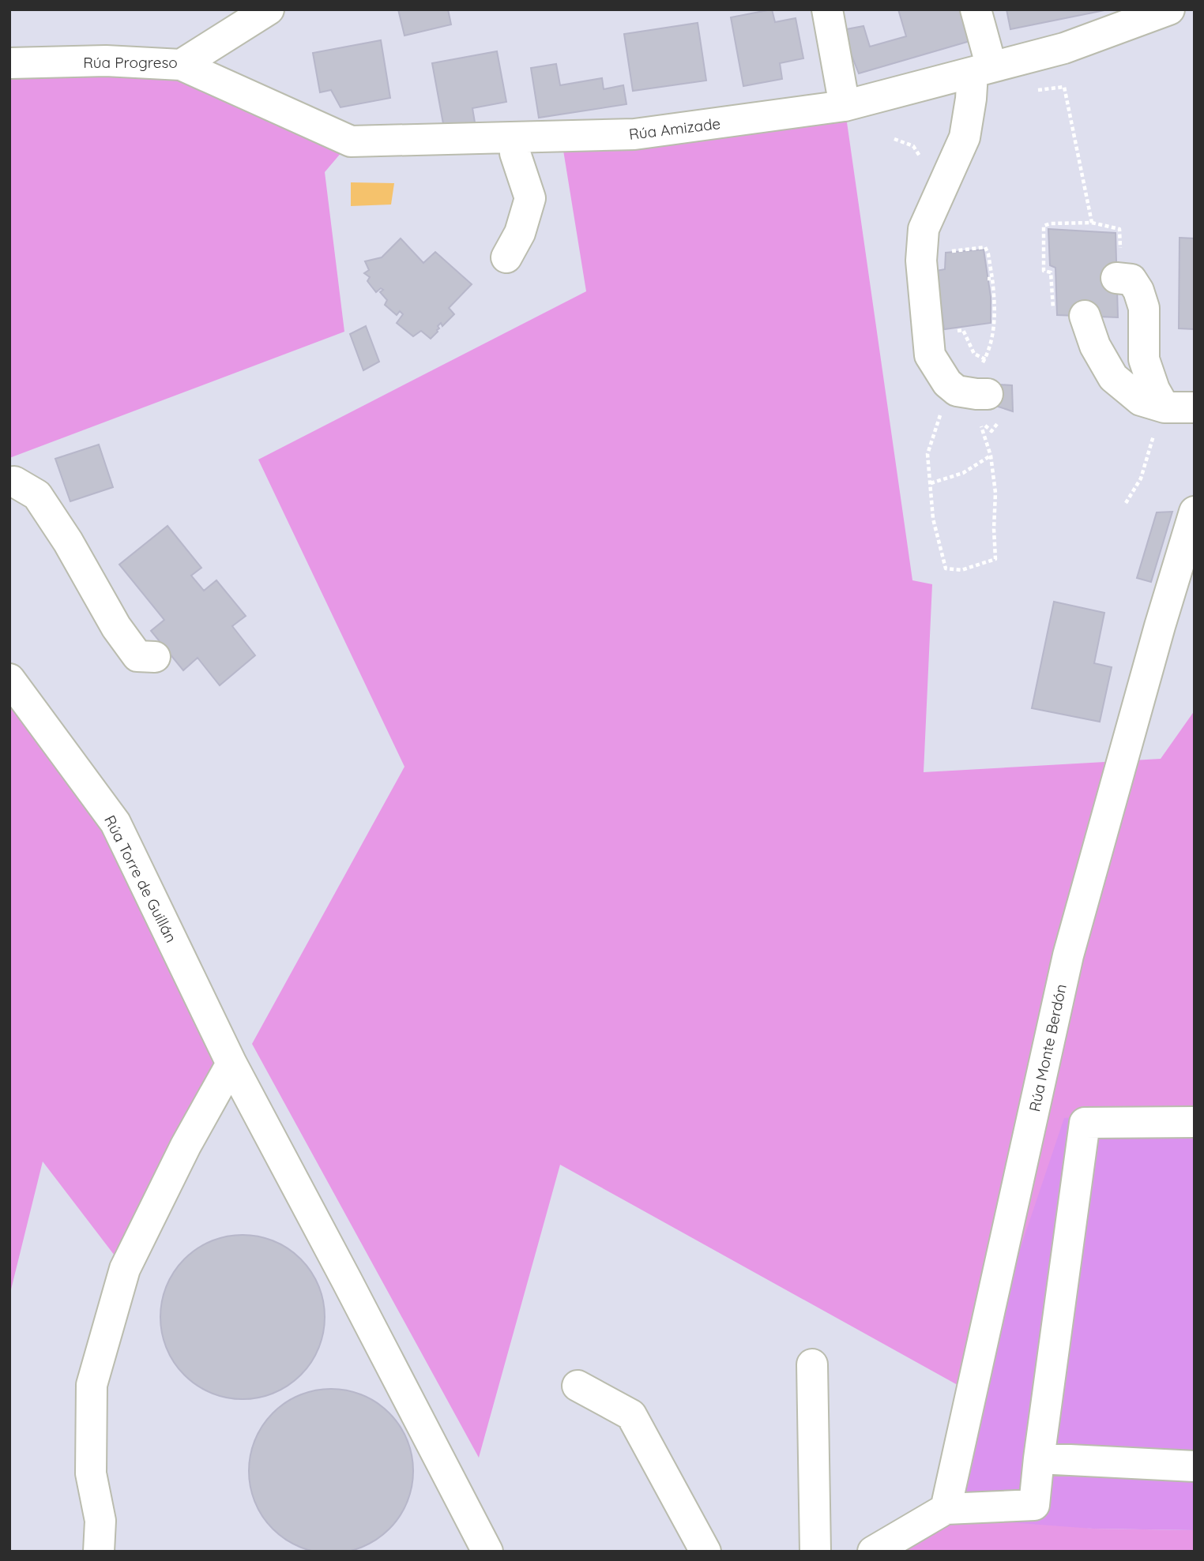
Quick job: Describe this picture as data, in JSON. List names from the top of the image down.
{
  "streets": {
    "street": [
      "Rúa Progreso",
      "Rúa Amizade",
      "Rúa Torre de Guillán",
      "Rúa Monte Berdón"
    ]
  },
  "crossings": [
    ["Rúa Progreso", "Rúa Amizade"]
  ]
}
